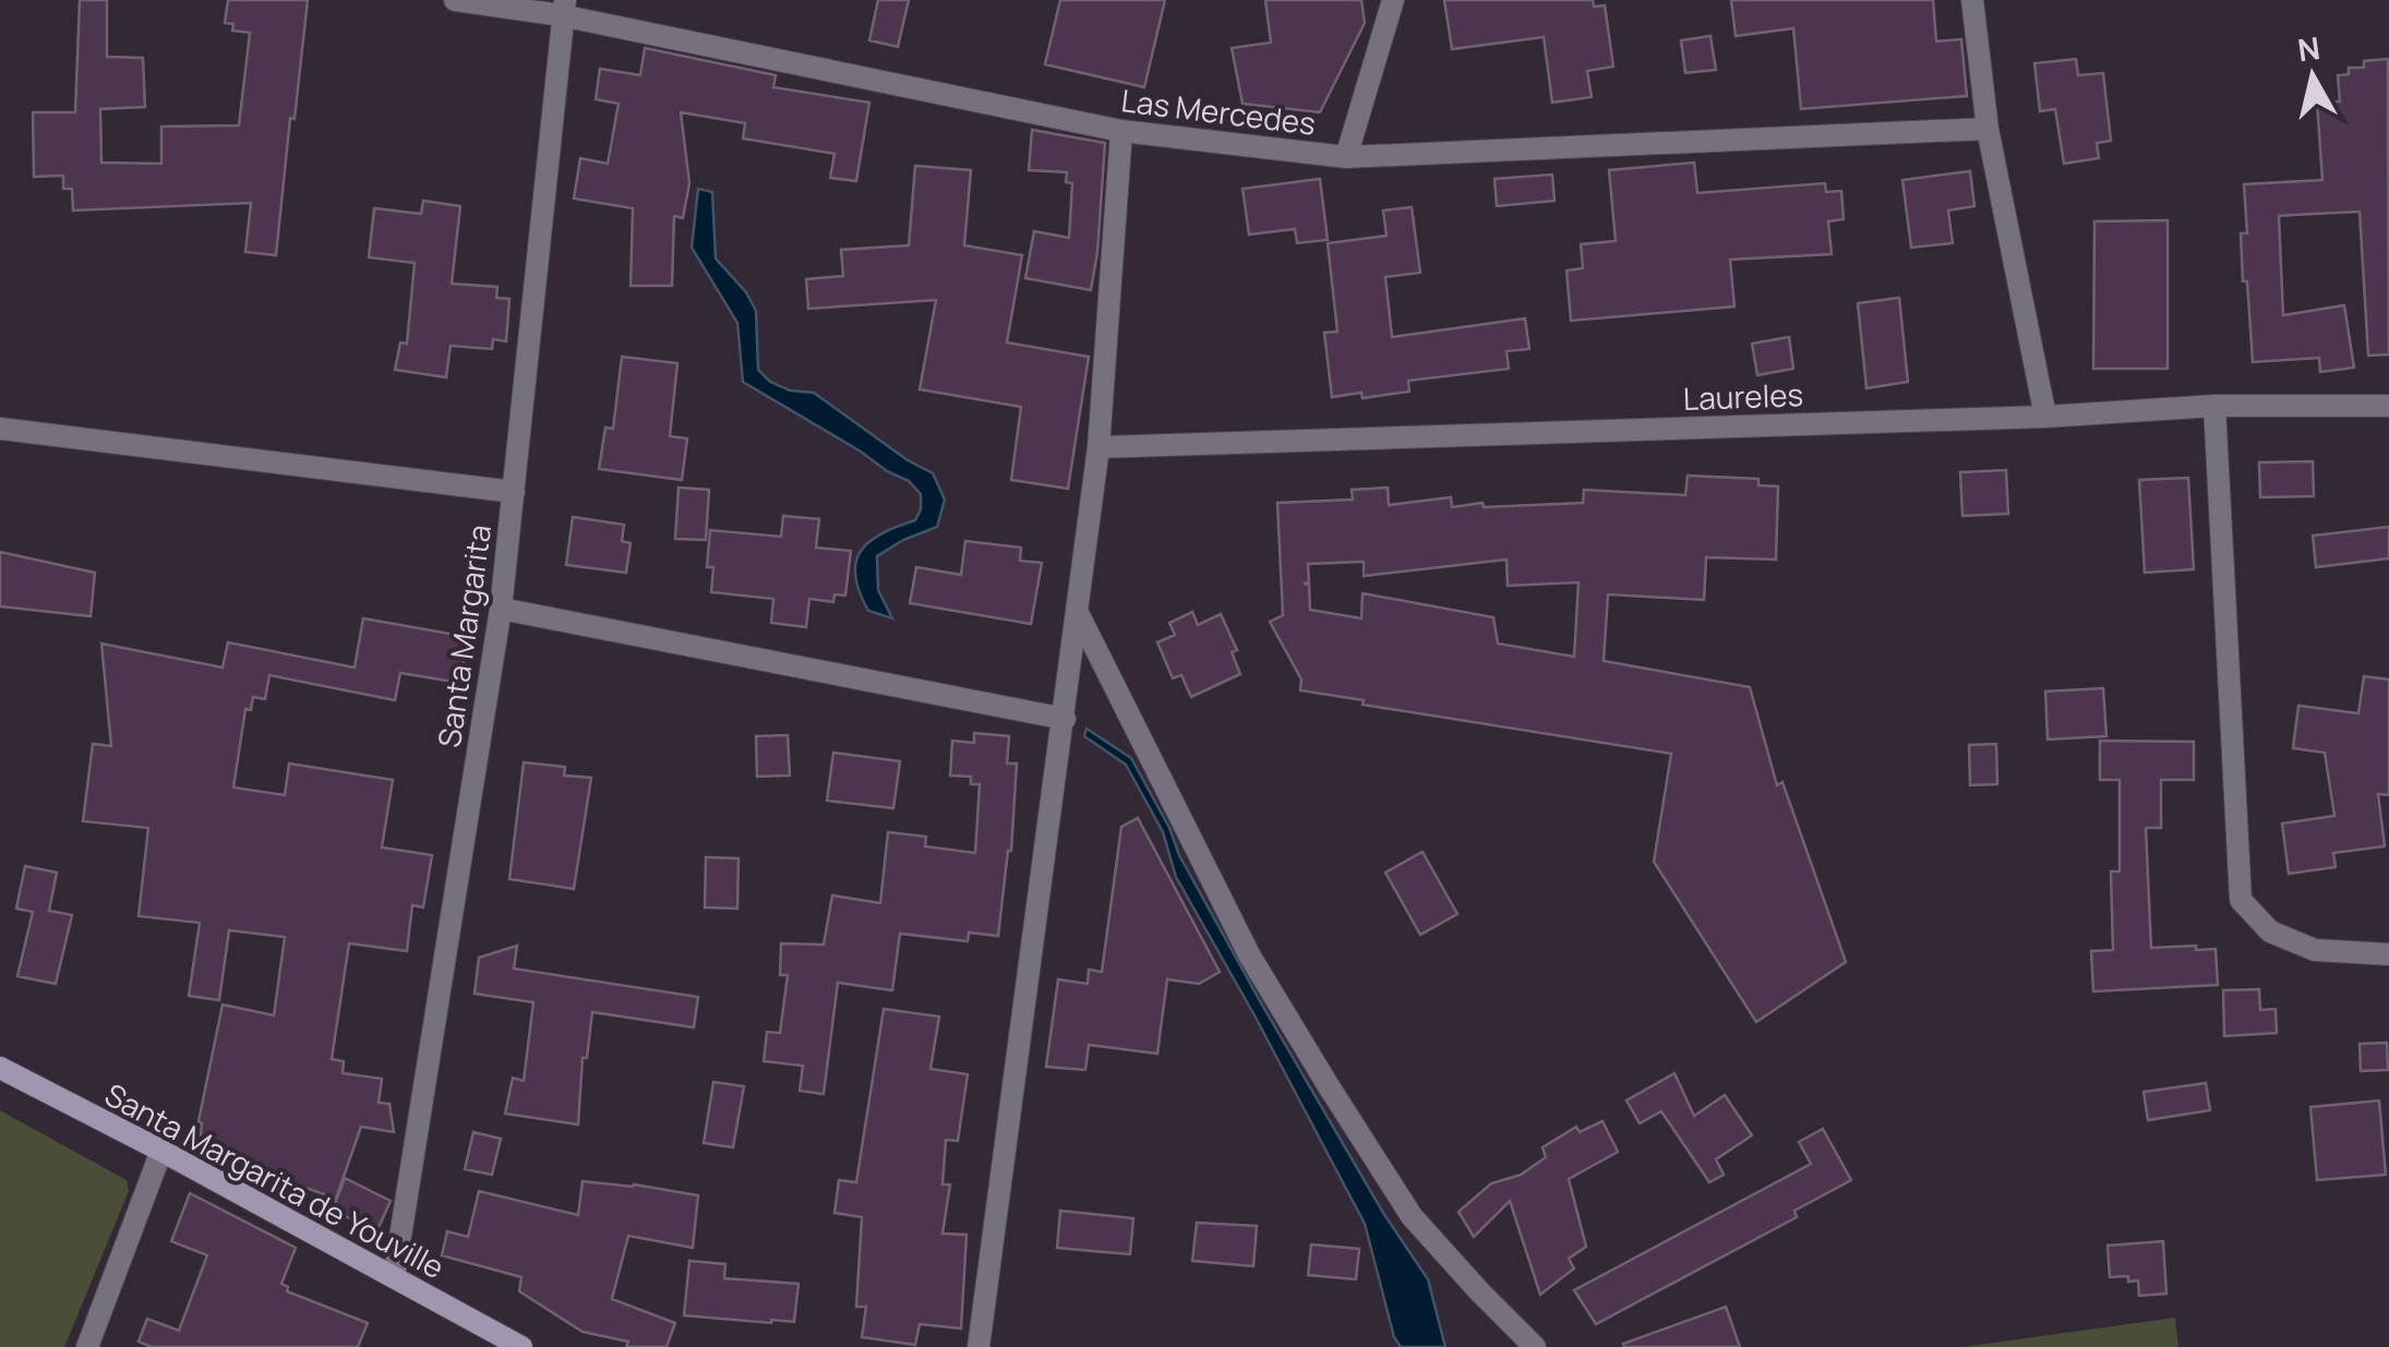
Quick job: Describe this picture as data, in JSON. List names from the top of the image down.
{
  "streets": {
    "main road": ["Santa Margarita de Youville"],
    "street": ["Las Mercedes", "Laureles", "Santa Margarita"]
  },
  "crossings": [
    ["Las Mercedes", "Santa Margarita"],
    ["Santa Margarita", "Santa Margarita de Youville"]
  ],
  "north": "top"
}
